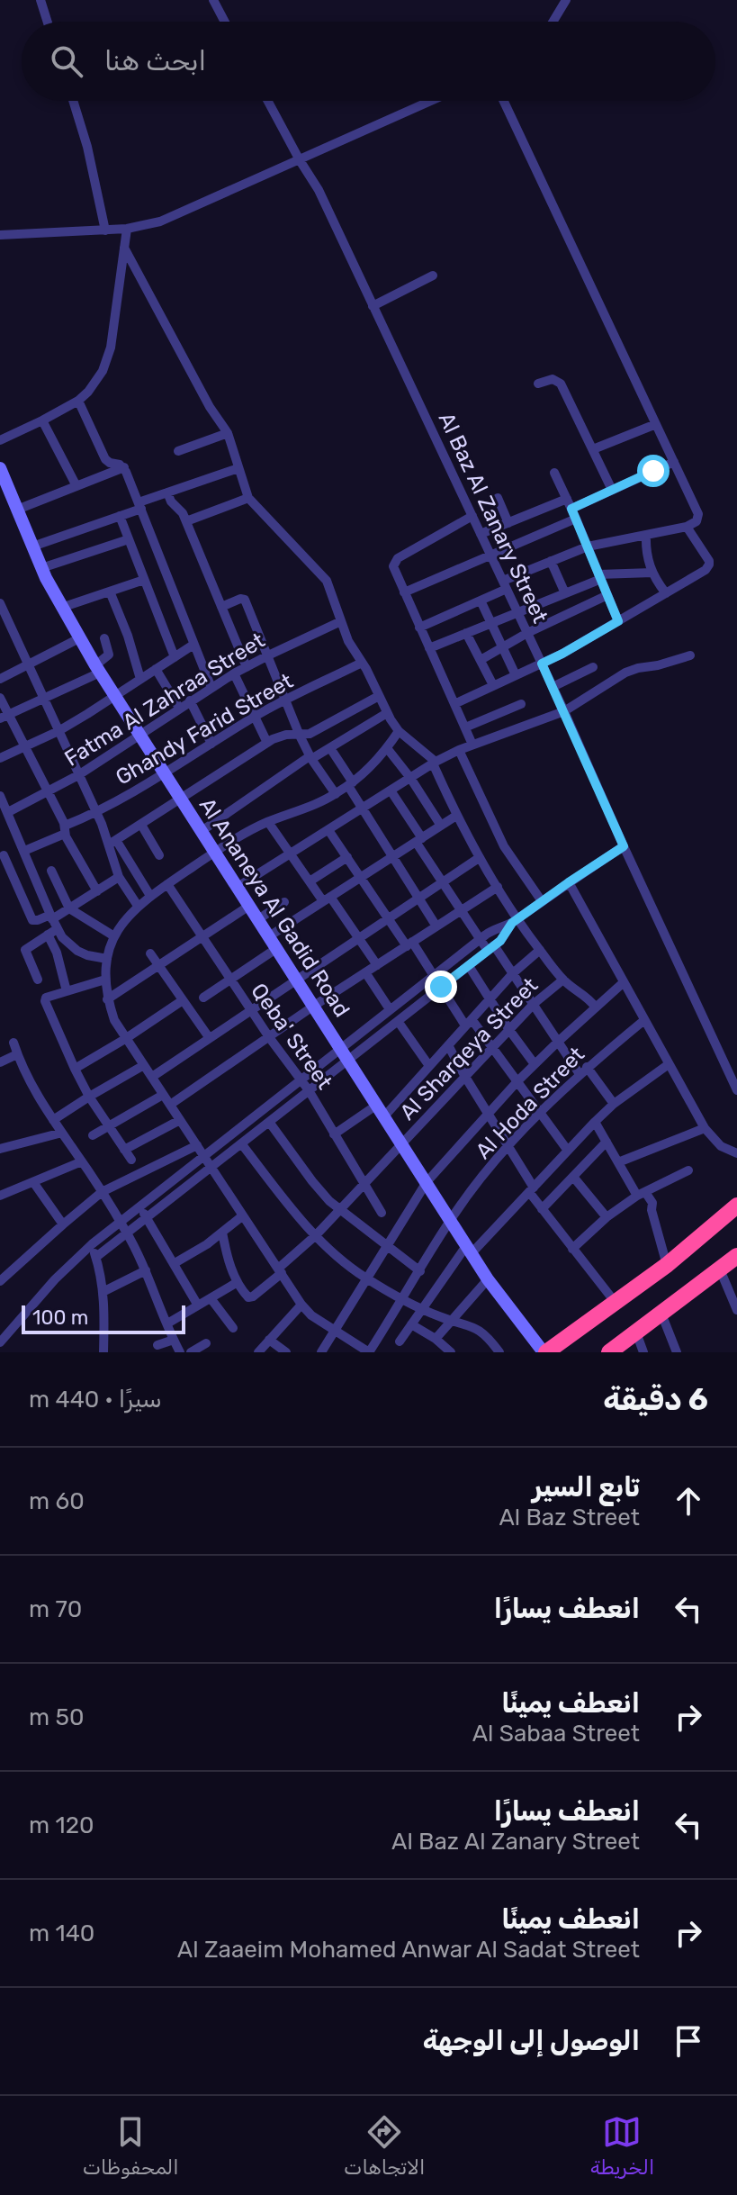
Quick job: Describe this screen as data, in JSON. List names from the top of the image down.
{
  "streets": {
    "street": [
      "Al Baz Al Zanary Street",
      "Fatma Al Zahraa Street",
      "Ghandy Farid Street",
      "Al Ananeya Al Gadid Road",
      "Qeba' Street",
      "Al Sharqeya Street",
      "Al Hoda Street"
    ]
  },
  "crossings": [
    ["Fatma Al Zahraa Street", "Al Ananeya Al Gadid Road"],
    ["Ghandy Farid Street", "Al Ananeya Al Gadid Road"],
    ["Al Ananeya Al Gadid Road", "Al Sharqeya Street"],
    ["Al Ananeya Al Gadid Road", "Al Hoda Street"],
    ["Qeba' Street", "Al Sharqeya Street"]
  ],
  "scale_bar": "100 m",
  "page": {
    "search": "ابحث هنا",
    "scale": "100 m",
    "heading": ["6 دقيقة", "سيرًا · 440 m"],
    "list": [
      ["تابع السير", "Al Baz Street", "60 m"],
      ["انعطف يسارًا", "70 m"],
      ["انعطف يمينًا", "Al Sabaa Street", "50 m"],
      ["انعطف يسارًا", "Al Baz Al Zanary Street", "120 m"],
      ["انعطف يمينًا", "Al Zaaeim Mohamed Anwar Al Sadat Street", "140 m"],
      "الوصول إلى الوجهة"
    ],
    "nav": ["الخريطة", "الاتجاهات", "المحفوظات"]
  }
}
